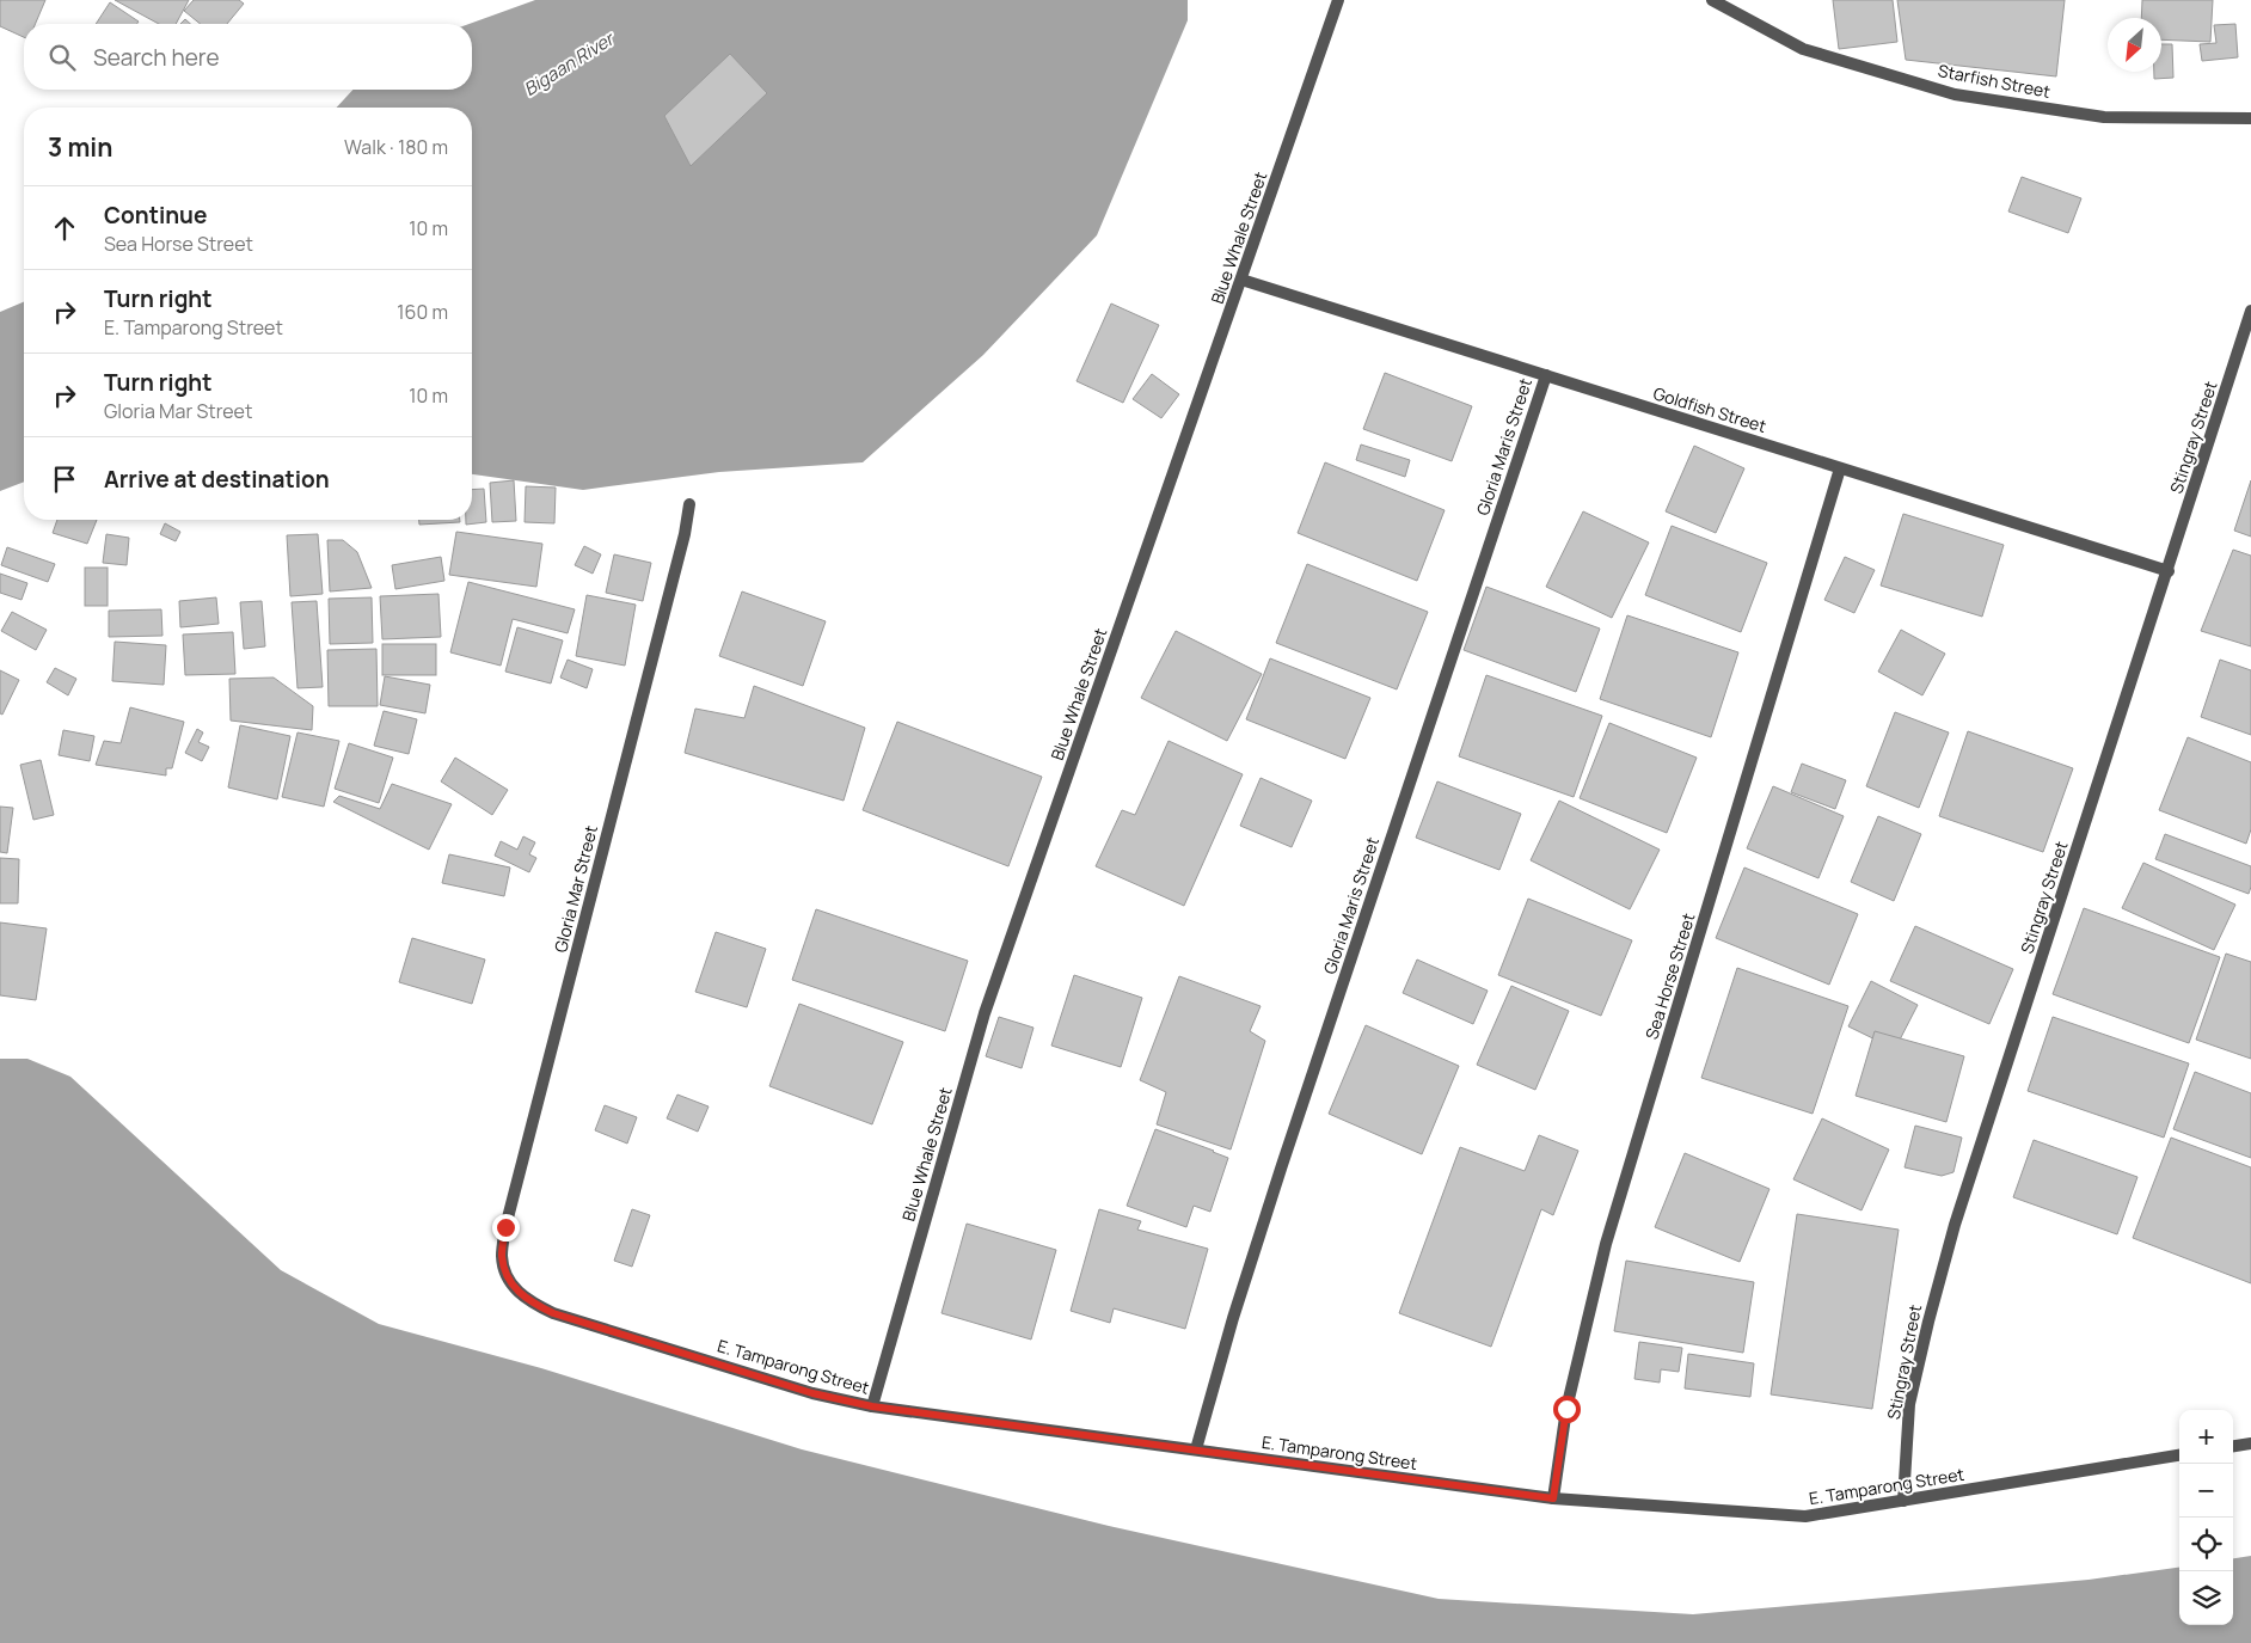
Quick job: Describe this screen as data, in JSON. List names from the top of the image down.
{
  "streets": {
    "street": [
      "Starfish Street",
      "Blue Whale Street",
      "Goldfish Street",
      "Stingray Street",
      "Gloria Maris Street",
      "Gloria Mar Street",
      "Sea Horse Street",
      "E. Tamparong Street"
    ]
  },
  "crossings": [
    ["Blue Whale Street", "Goldfish Street"],
    ["Blue Whale Street", "E. Tamparong Street"],
    ["Goldfish Street", "Stingray Street"],
    ["Goldfish Street", "Gloria Maris Street"],
    ["Goldfish Street", "Sea Horse Street"],
    ["Stingray Street", "E. Tamparong Street"],
    ["Gloria Maris Street", "E. Tamparong Street"],
    ["Gloria Mar Street", "E. Tamparong Street"],
    ["Sea Horse Street", "E. Tamparong Street"]
  ],
  "water": ["Bigaan River"],
  "north": "bottom left",
  "page": {
    "search": "Search here",
    "heading": ["3 min", "Walk · 180 m"],
    "list": [
      ["Continue", "Sea Horse Street", "10 m"],
      ["Turn right", "E. Tamparong Street", "160 m"],
      ["Turn right", "Gloria Mar Street", "10 m"],
      "Arrive at destination"
    ],
    "map_buttons": ["+", "−"]
  }
}
